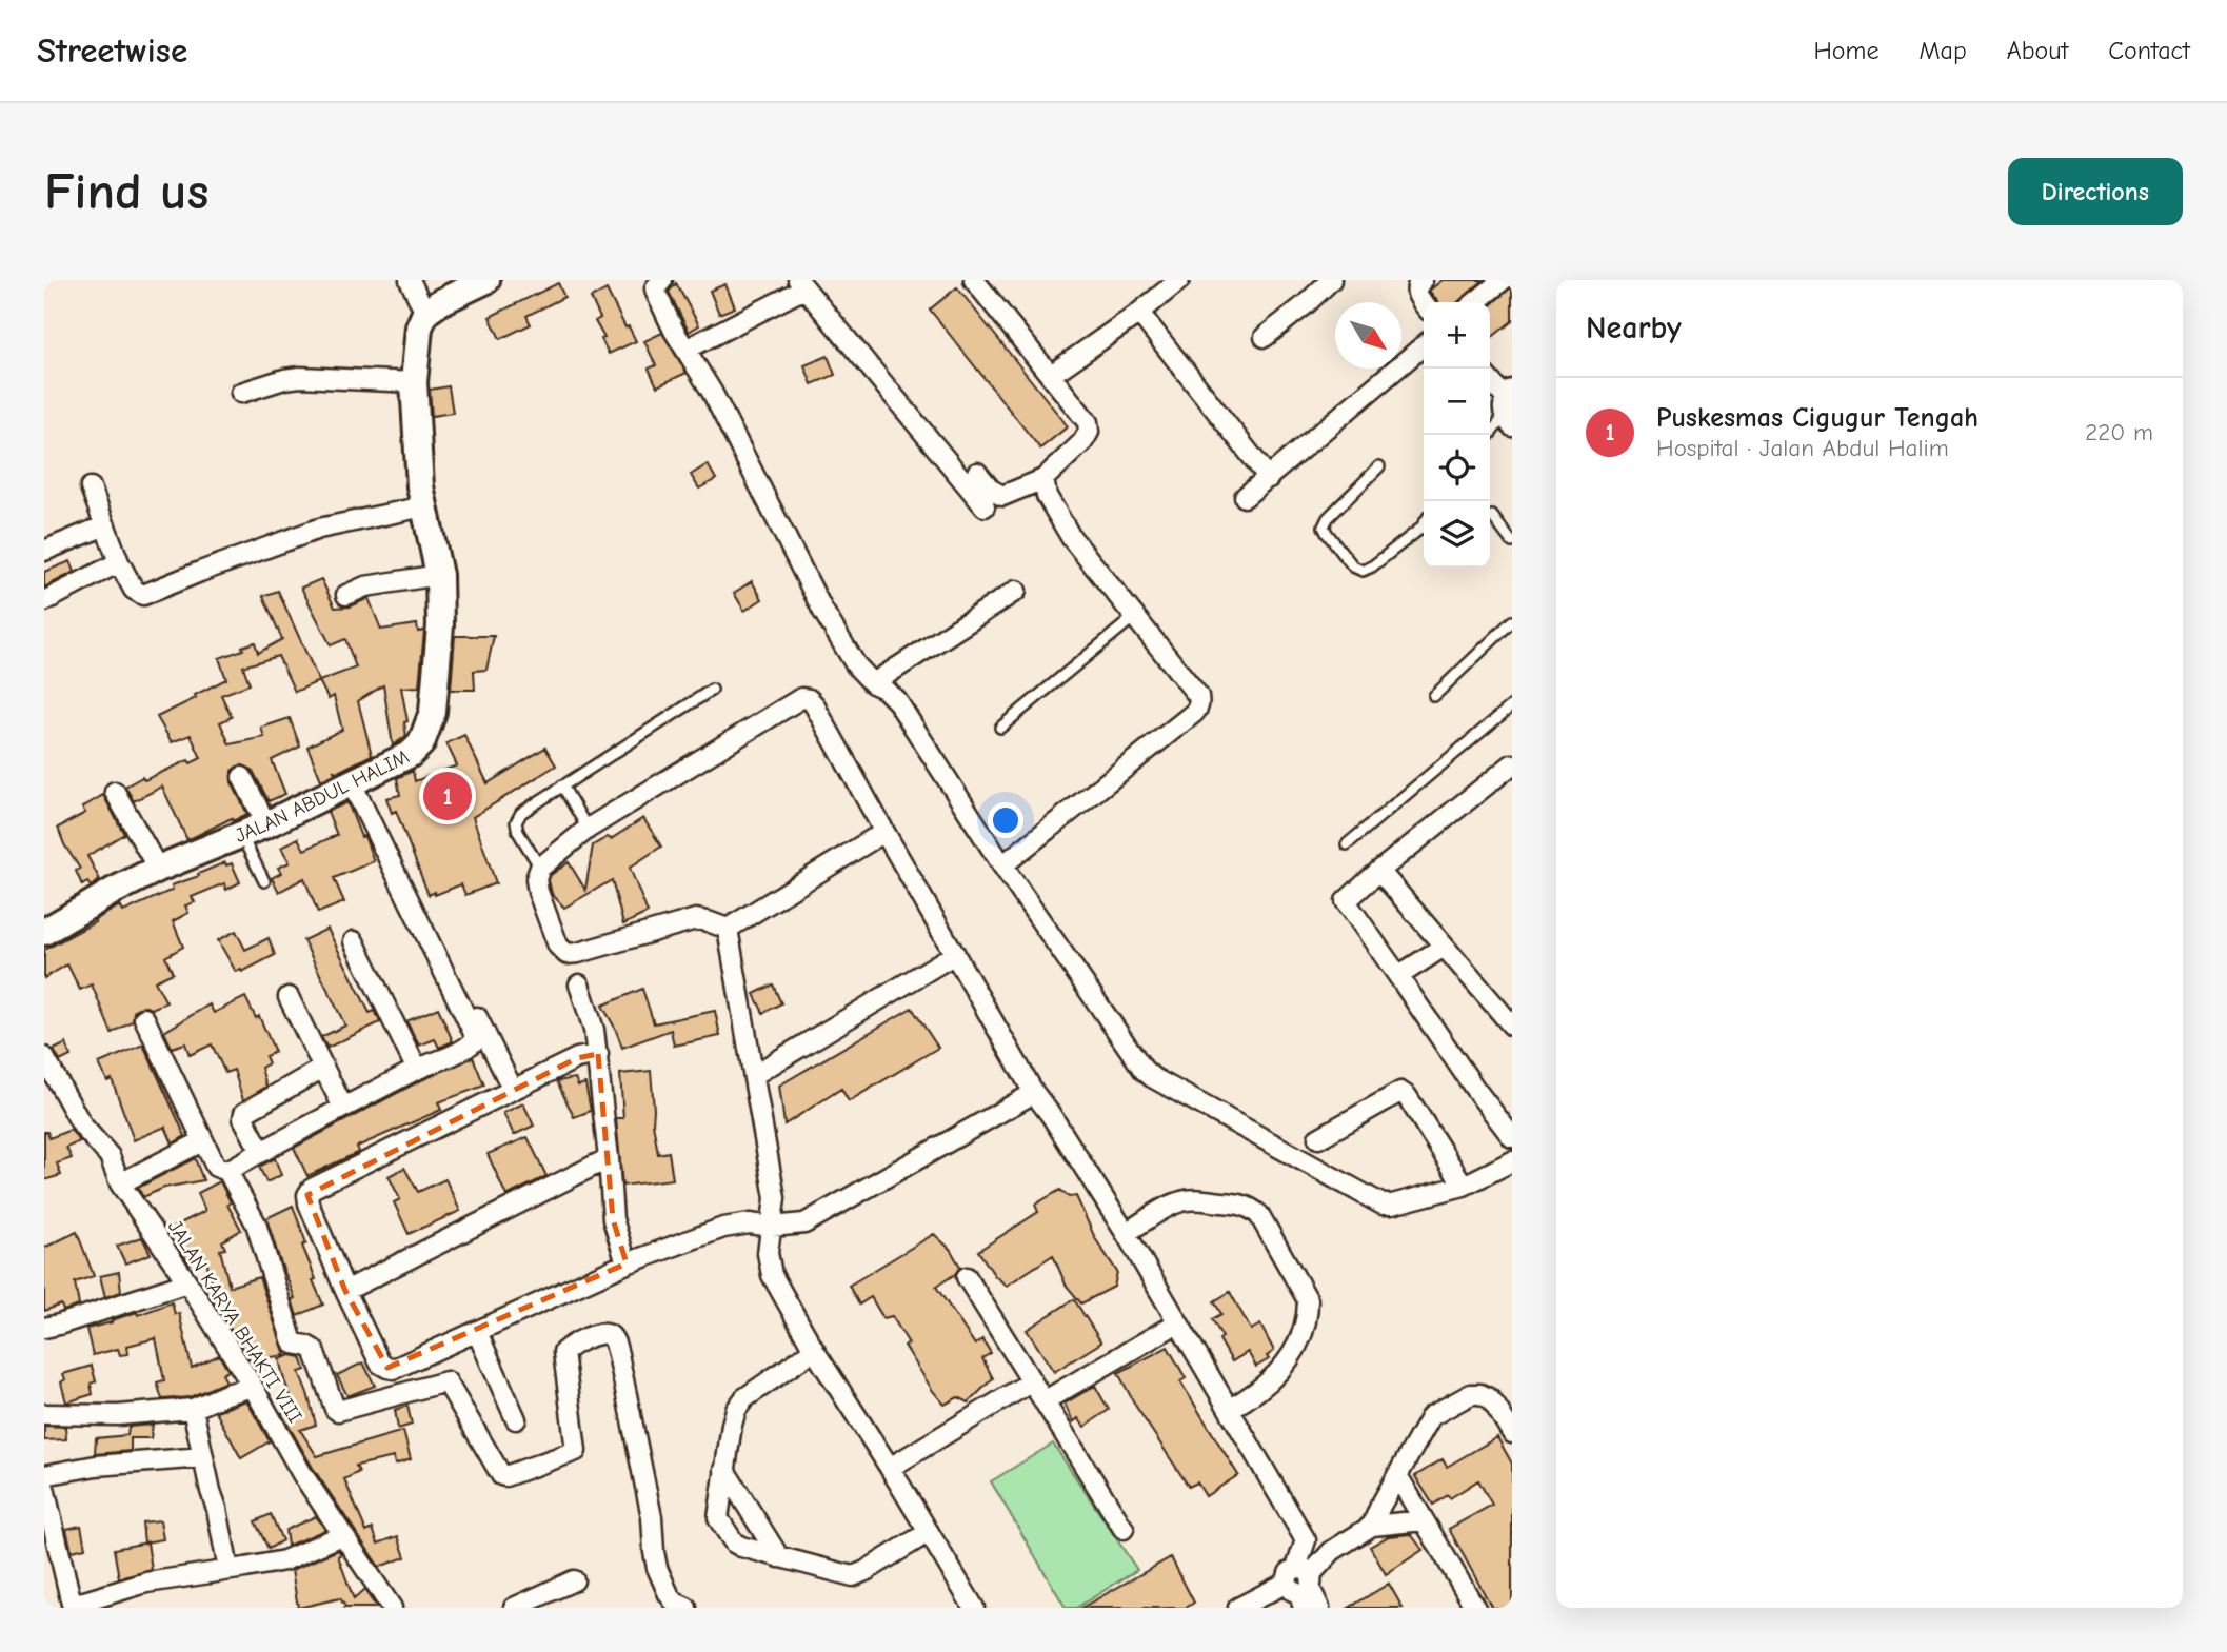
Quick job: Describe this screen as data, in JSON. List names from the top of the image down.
{
  "streets": {
    "street": ["JALAN ABDUL HALIM", "JALAN KARYA BHAKTI VIII"]
  },
  "north": "bottom right",
  "page": {
    "header": "Streetwise",
    "nav": [
      "Home",
      "Map",
      "About",
      "Contact"
    ],
    "buttons": "Directions",
    "title": "Find us",
    "heading": "Nearby",
    "map_buttons": ["+", "−"],
    "list": [
      {
        "mark": "1",
        "name": "Puskesmas Cigugur Tengah",
        "note": "Hospital · Jalan Abdul Halim",
        "value": "220 m"
      }
    ],
    "pins": "1"
  }
}
